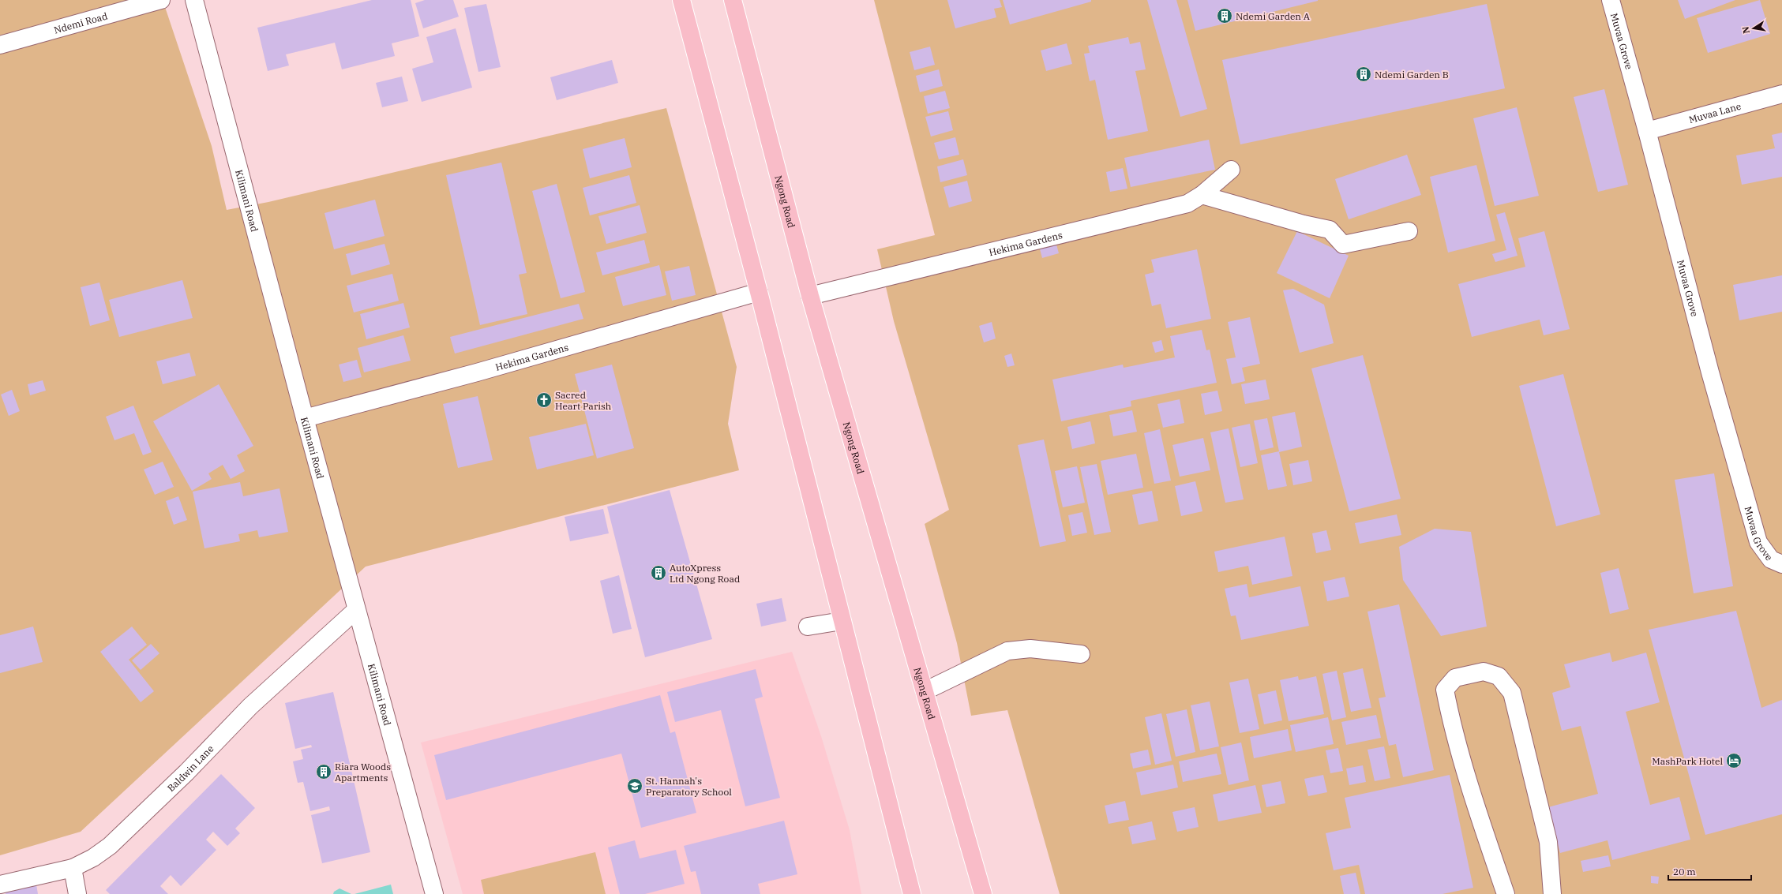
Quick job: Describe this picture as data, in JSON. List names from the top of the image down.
{
  "streets": {
    "main road": ["Ngong Road"],
    "street": [
      "Ndemi Road",
      "Muvaa Grove",
      "Muvaa Lane",
      "Kilimani Road",
      "Hekima Gardens",
      "Baldwin Lane"
    ]
  },
  "crossings": [
    ["Muvaa Grove", "Muvaa Lane"],
    ["Kilimani Road", "Hekima Gardens"],
    ["Kilimani Road", "Baldwin Lane"],
    ["Ngong Road", "Hekima Gardens"]
  ],
  "places": {
    "building": [
      "Ndemi Garden A",
      "Ndemi Garden B",
      "AutoXpress Ltd Ngong Road",
      "Riara Woods Apartments"
    ],
    "church": ["Sacred Heart Parish"],
    "hotel": ["MashPark Hotel"],
    "school or university": ["St. Hannah's Preparatory School"]
  },
  "scale_bar": "20 m",
  "north": "left"
}
